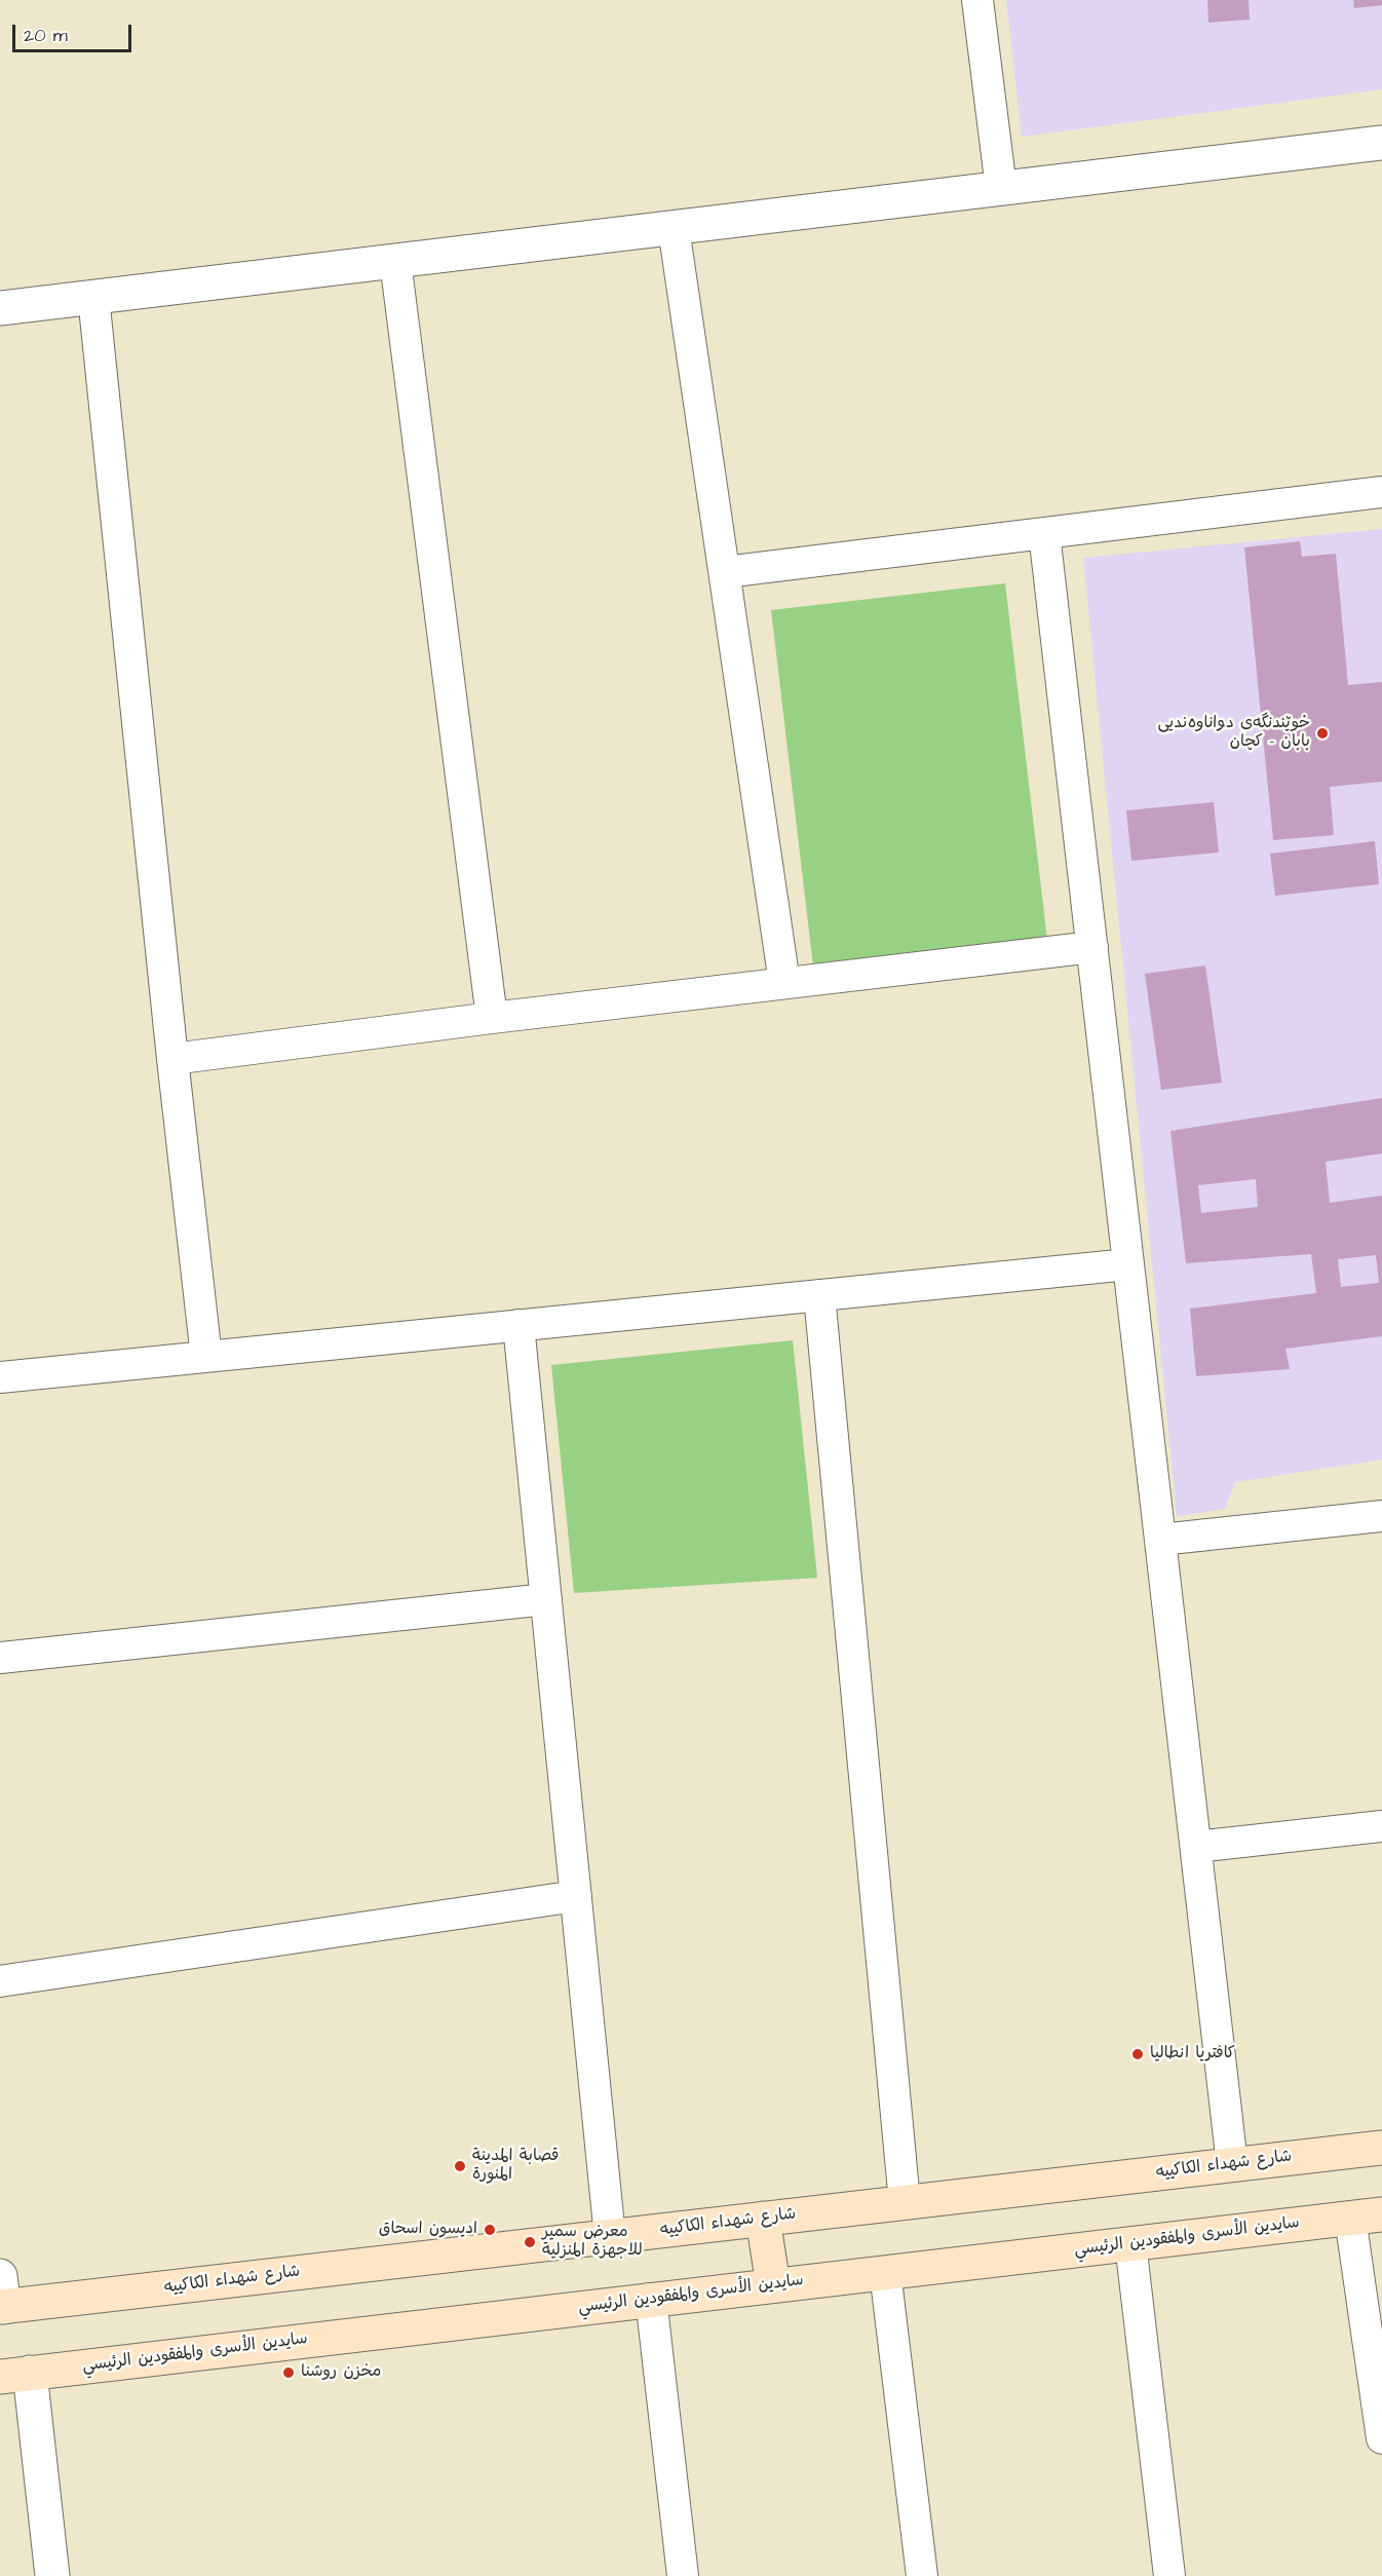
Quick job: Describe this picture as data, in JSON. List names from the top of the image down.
{
  "streets": {
    "main road": ["شارع شهداء الكاكييه", "سايدين الأسرى والمفقودين الرئيسي"]
  },
  "places": [
    "خوێندنگەی دواناوەندیی بابان - کچان",
    "كافتريا انطاليا",
    "قصابة المدينة المنورة",
    "اديسون اسحاق",
    "معرض سمير للاجهزة المنزلية",
    "مخزن روشنا"
  ],
  "scale_bar": "20 m"
}
